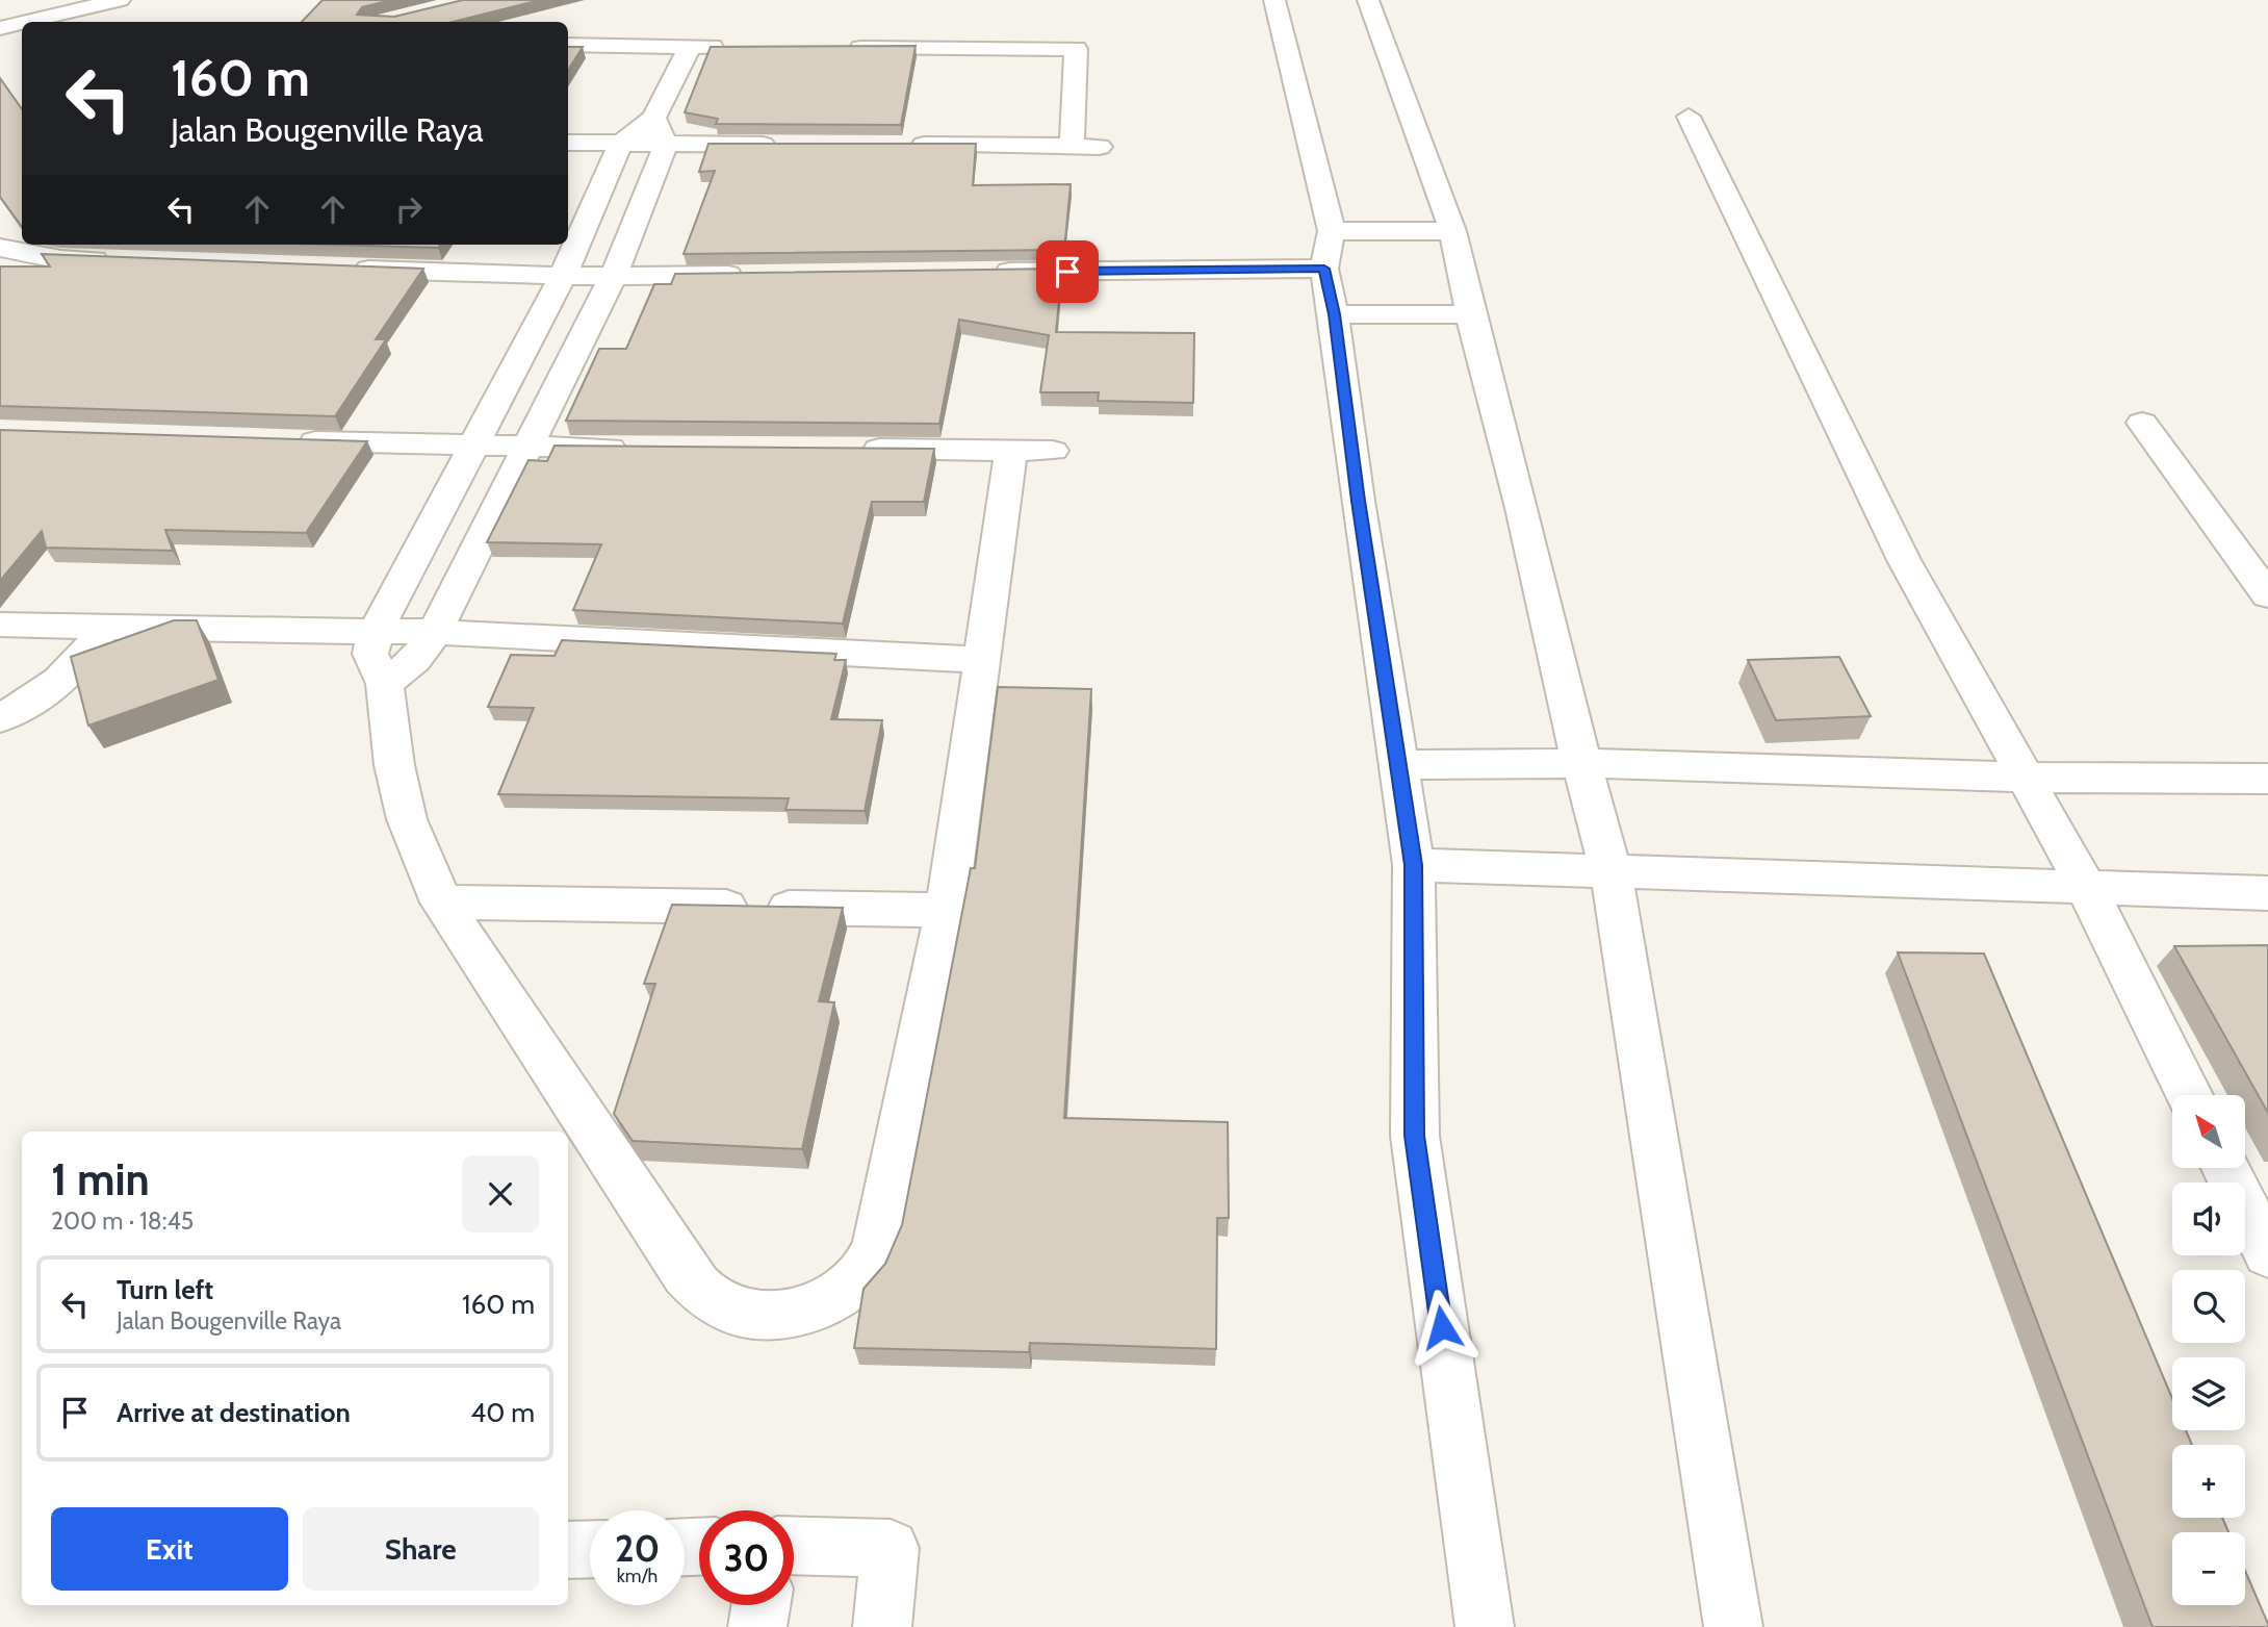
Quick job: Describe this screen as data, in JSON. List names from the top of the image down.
{
  "north": "top left",
  "page": {
    "turn": ["160 m", "Jalan Bougenville Raya"],
    "map_buttons": ["+", "−"],
    "heading": ["1 min", "200 m · 18:45"],
    "list": [
      {
        "name": "Turn left",
        "note": "Jalan Bougenville Raya",
        "value": "160 m"
      },
      {
        "name": "Arrive at destination",
        "value": "40 m"
      }
    ],
    "buttons": ["Exit", "Share"],
    "speed": "20 km/h",
    "limit": "30"
  }
}
